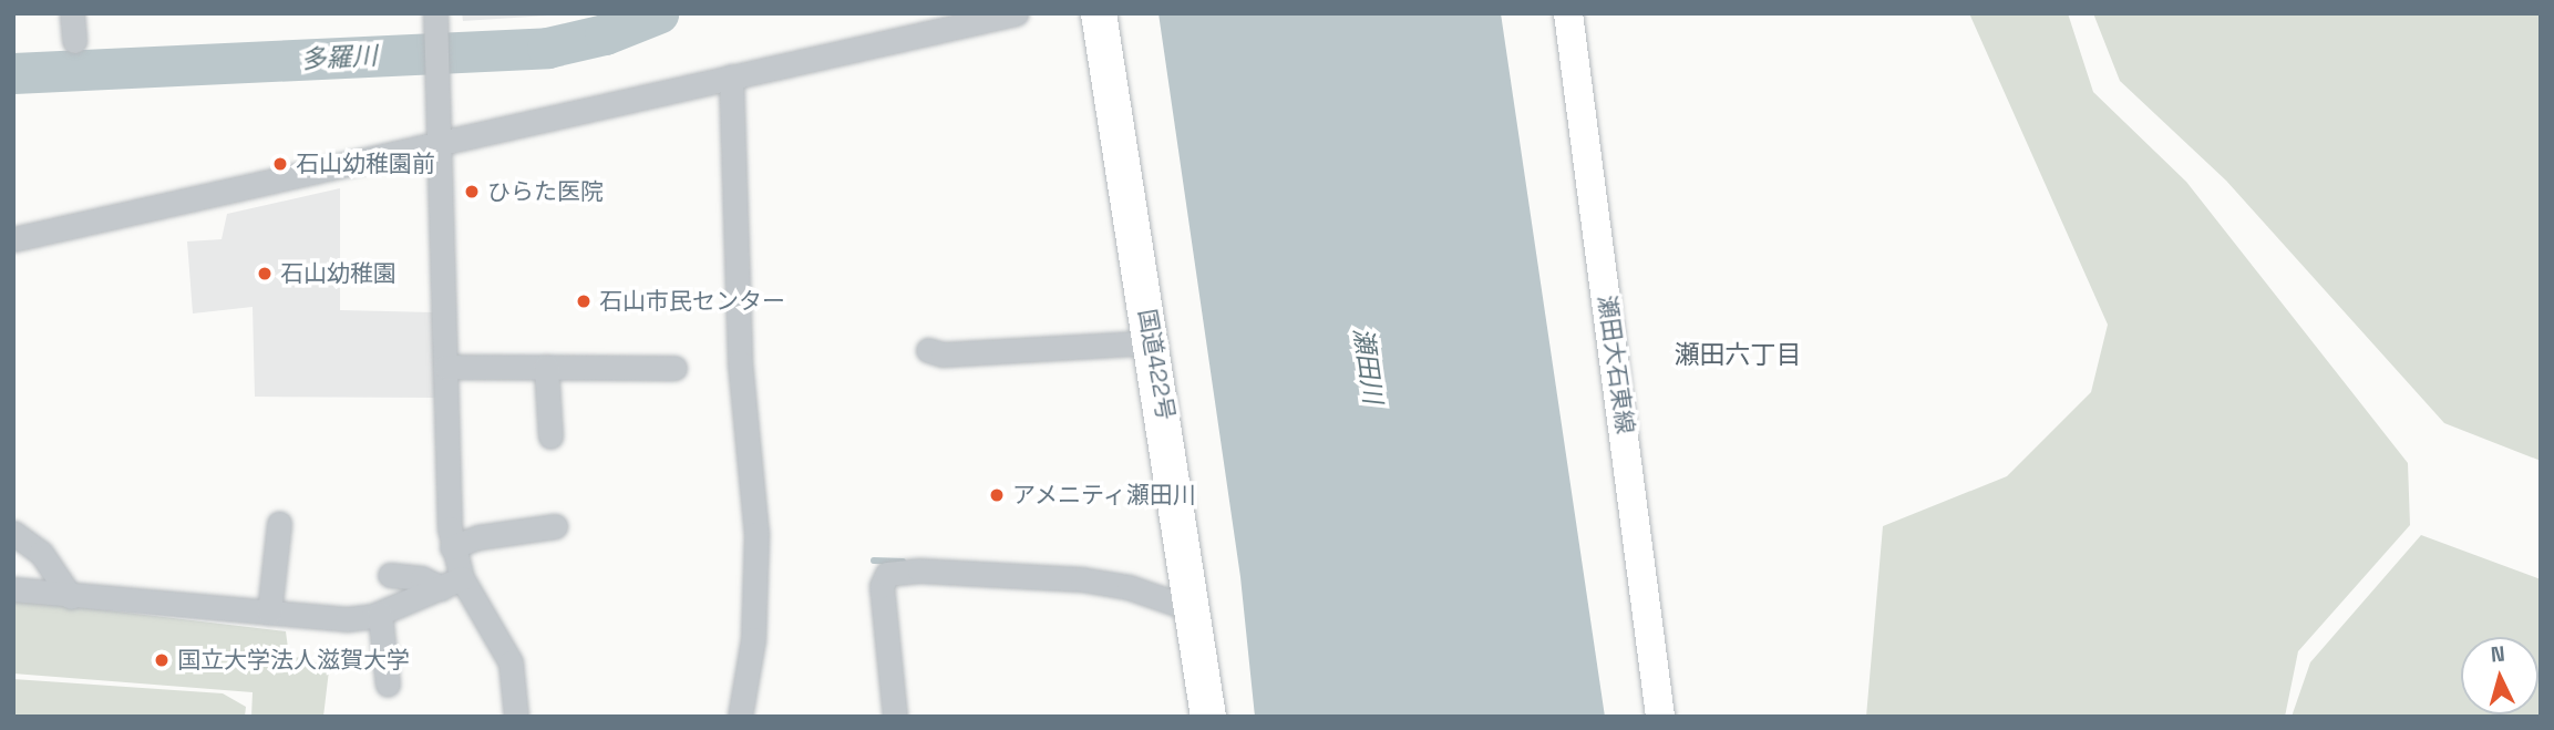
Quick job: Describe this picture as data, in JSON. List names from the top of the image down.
{
  "streets": {
    "highway": ["国道422号"],
    "main road": ["瀬田大石東線"]
  },
  "districts": ["瀬田六丁目"],
  "water": ["多羅川", "瀬田川"],
  "places": [
    "石山幼稚園前",
    "ひらた医院",
    "石山幼稚園",
    "石山市民センター",
    "アメニティ瀬田川",
    "国立大学法人滋賀大学"
  ],
  "north": "top"
}
